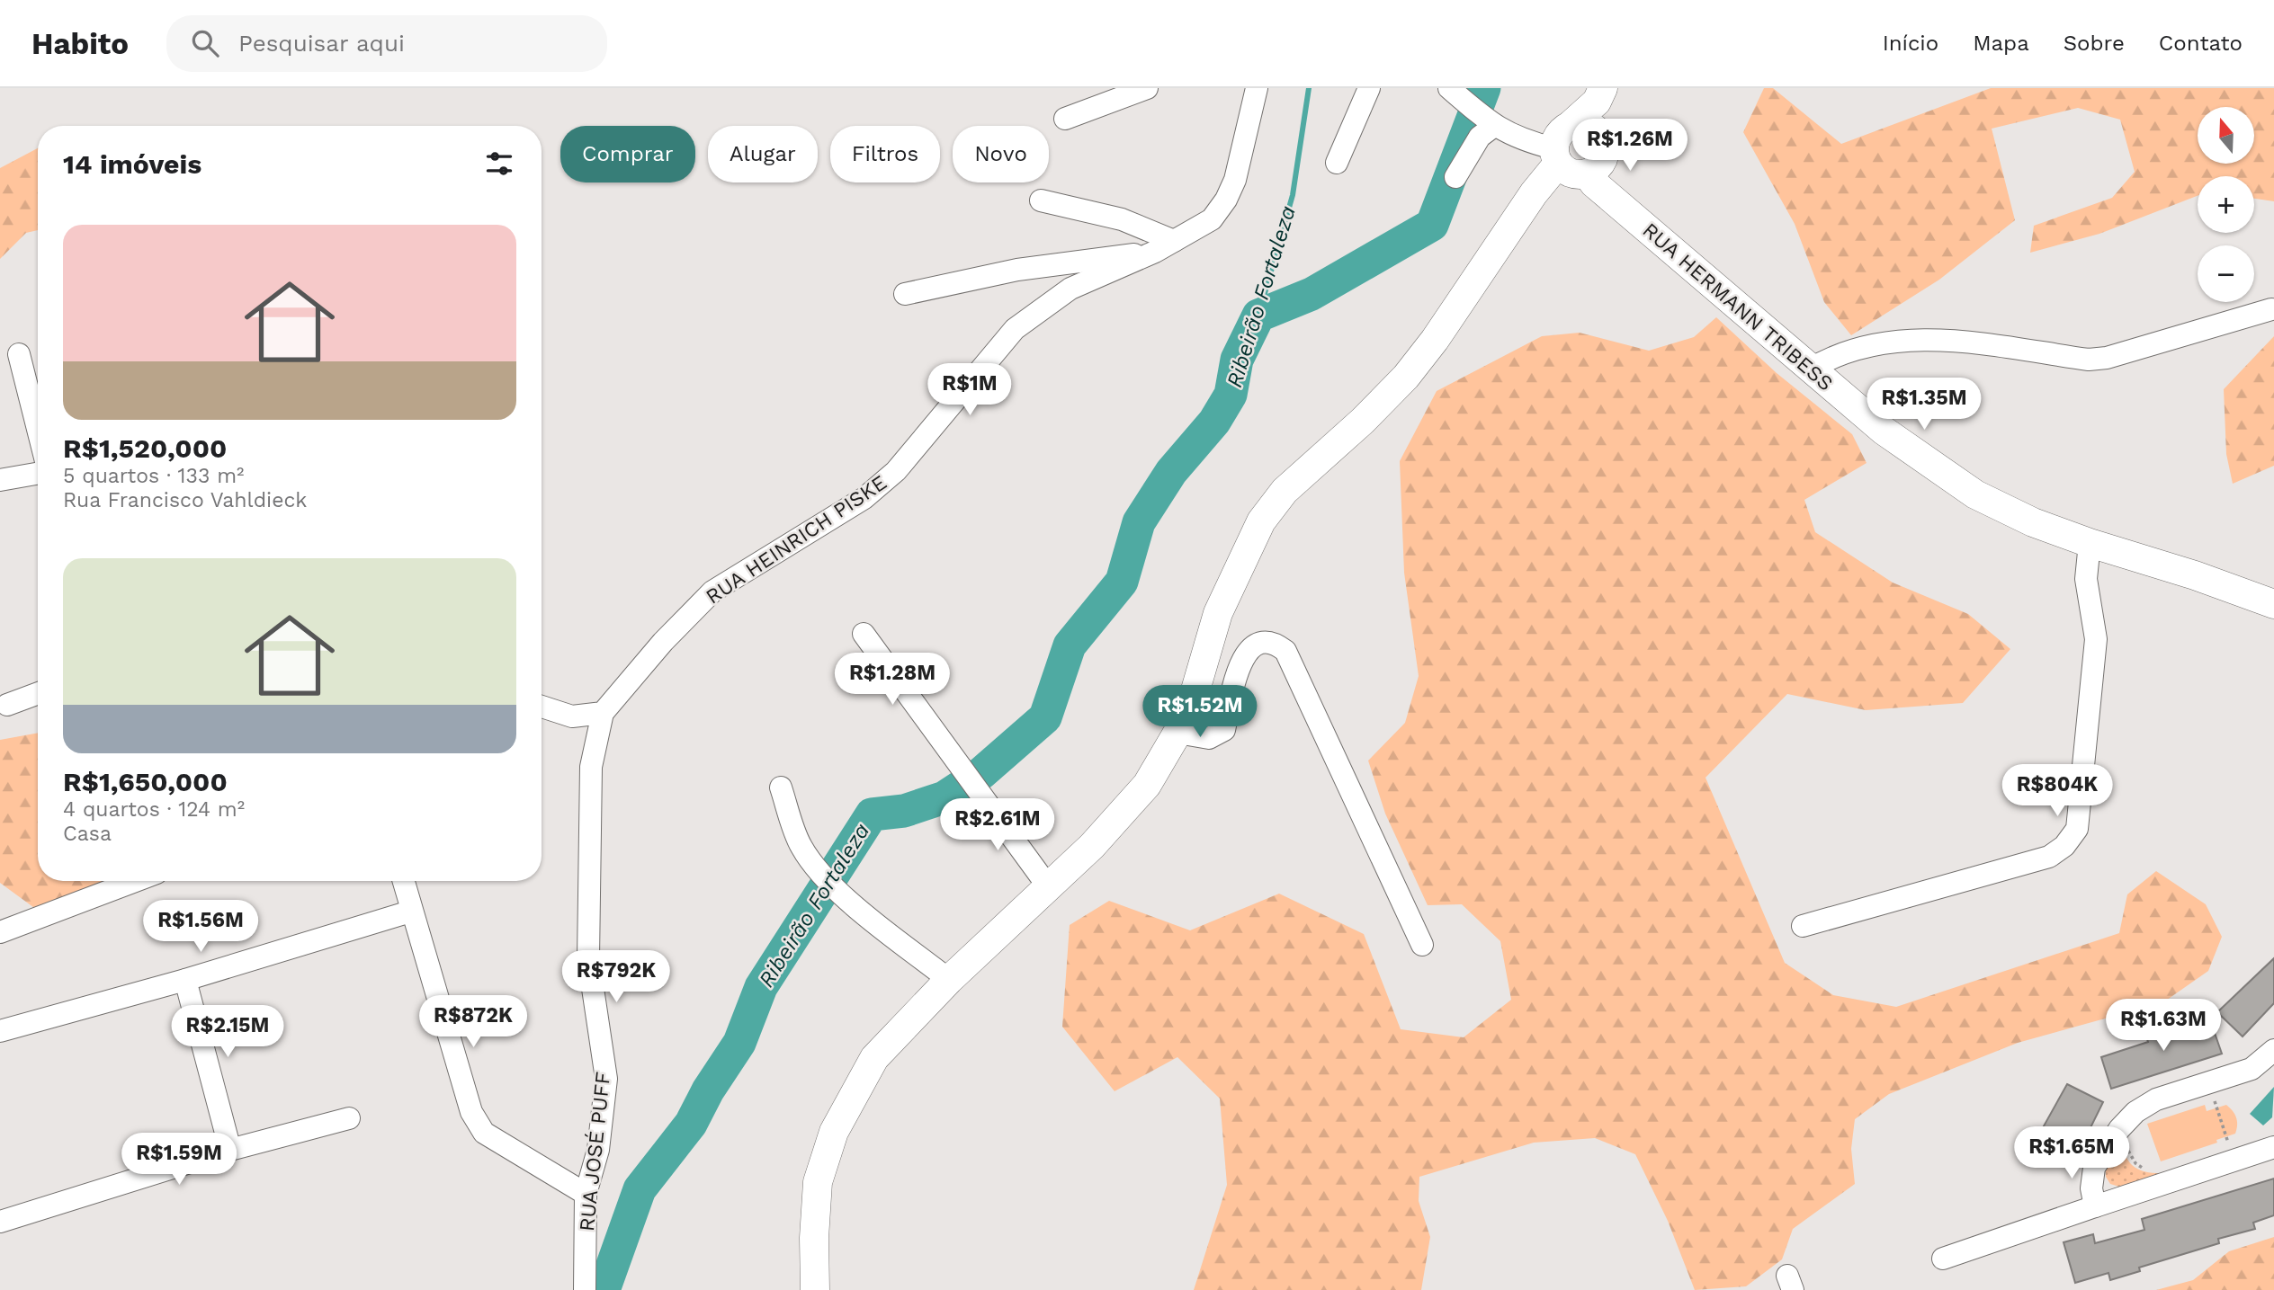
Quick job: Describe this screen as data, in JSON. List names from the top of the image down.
{
  "streets": {
    "main road": ["RUA HERMANN TRIBESS"],
    "street": ["RUA HEINRICH PISKE", "RUA JOSÉ PUFF"]
  },
  "crossings": [
    ["RUA HEINRICH PISKE", "RUA JOSÉ PUFF"]
  ],
  "water": ["Ribeirão Fortaleza"],
  "north": "top",
  "page": {
    "header": "Habito",
    "search": "Pesquisar aqui",
    "nav": [
      "Início",
      "Mapa",
      "Sobre",
      "Contato"
    ],
    "map_buttons": ["+", "−"],
    "price": [
      "R$1.26M",
      "R$1M",
      "R$1.35M",
      "R$1.28M",
      "R$1.52M",
      "R$804K",
      "R$2.61M",
      "R$1.56M",
      "R$792K",
      "R$872K",
      "R$1.63M",
      "R$2.15M",
      "R$1.65M",
      "R$1.59M"
    ],
    "chip": [
      "Comprar",
      "Alugar",
      "Filtros",
      "Novo"
    ],
    "heading": "14 imóveis",
    "list": [
      {
        "name": "R$1,520,000",
        "note": "5 quartos · 133 m² · Rua Francisco Vahldieck"
      },
      {
        "name": "R$1,650,000",
        "note": "4 quartos · 124 m² · Casa"
      }
    ]
  }
}
